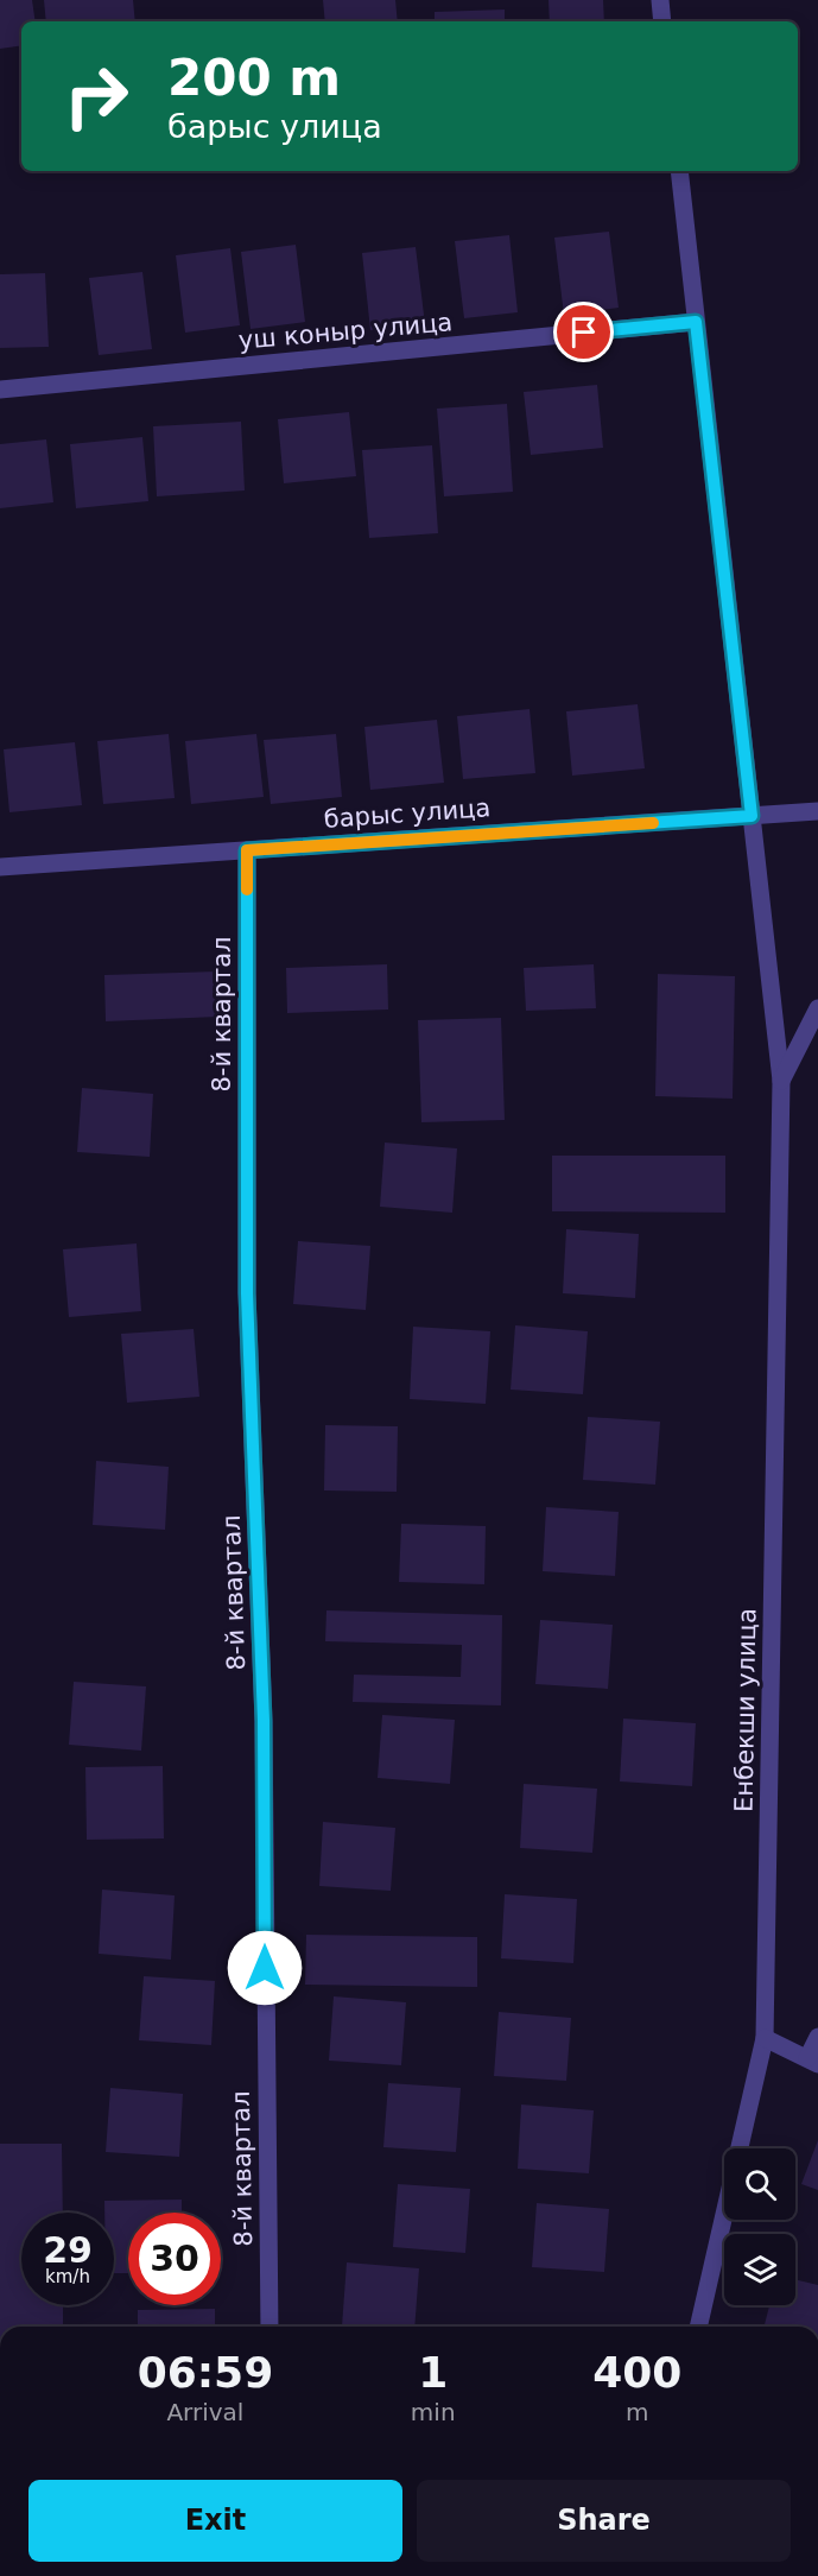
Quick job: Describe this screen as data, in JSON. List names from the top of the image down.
{
  "streets": {
    "street": [
      "уш коныр улица",
      "барыс улица",
      "8-й квартал",
      "Енбекши улица"
    ]
  },
  "crossings": [
    ["уш коныр улица", "Енбекши улица"],
    ["барыс улица", "8-й квартал"],
    ["барыс улица", "Енбекши улица"]
  ],
  "page": {
    "turn": ["200 m", "барыс улица"],
    "speed": "29 km/h",
    "limit": "30",
    "eta": [
      "06:59",
      "Arrival",
      "1",
      "min",
      "400",
      "m"
    ],
    "buttons": ["Exit", "Share"]
  }
}
